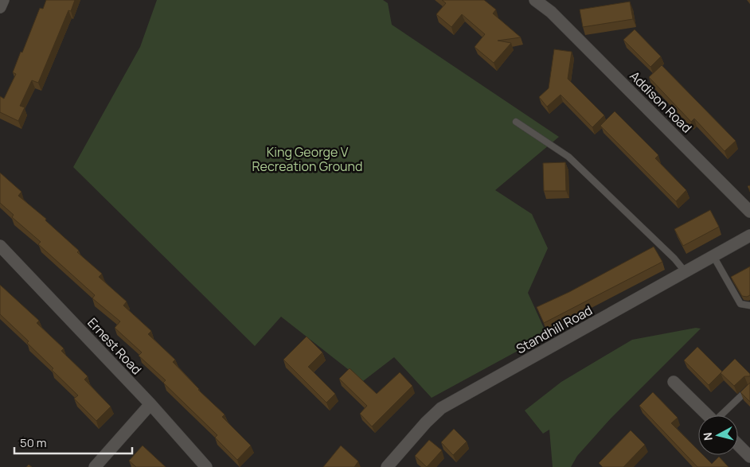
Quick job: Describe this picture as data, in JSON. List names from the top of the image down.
{
  "streets": {
    "street": ["Addison Road", "Standhill Road", "Ernest Road"]
  },
  "parks": ["King George V Recreation Ground"],
  "scale_bar": "50 m",
  "north": "left"
}
